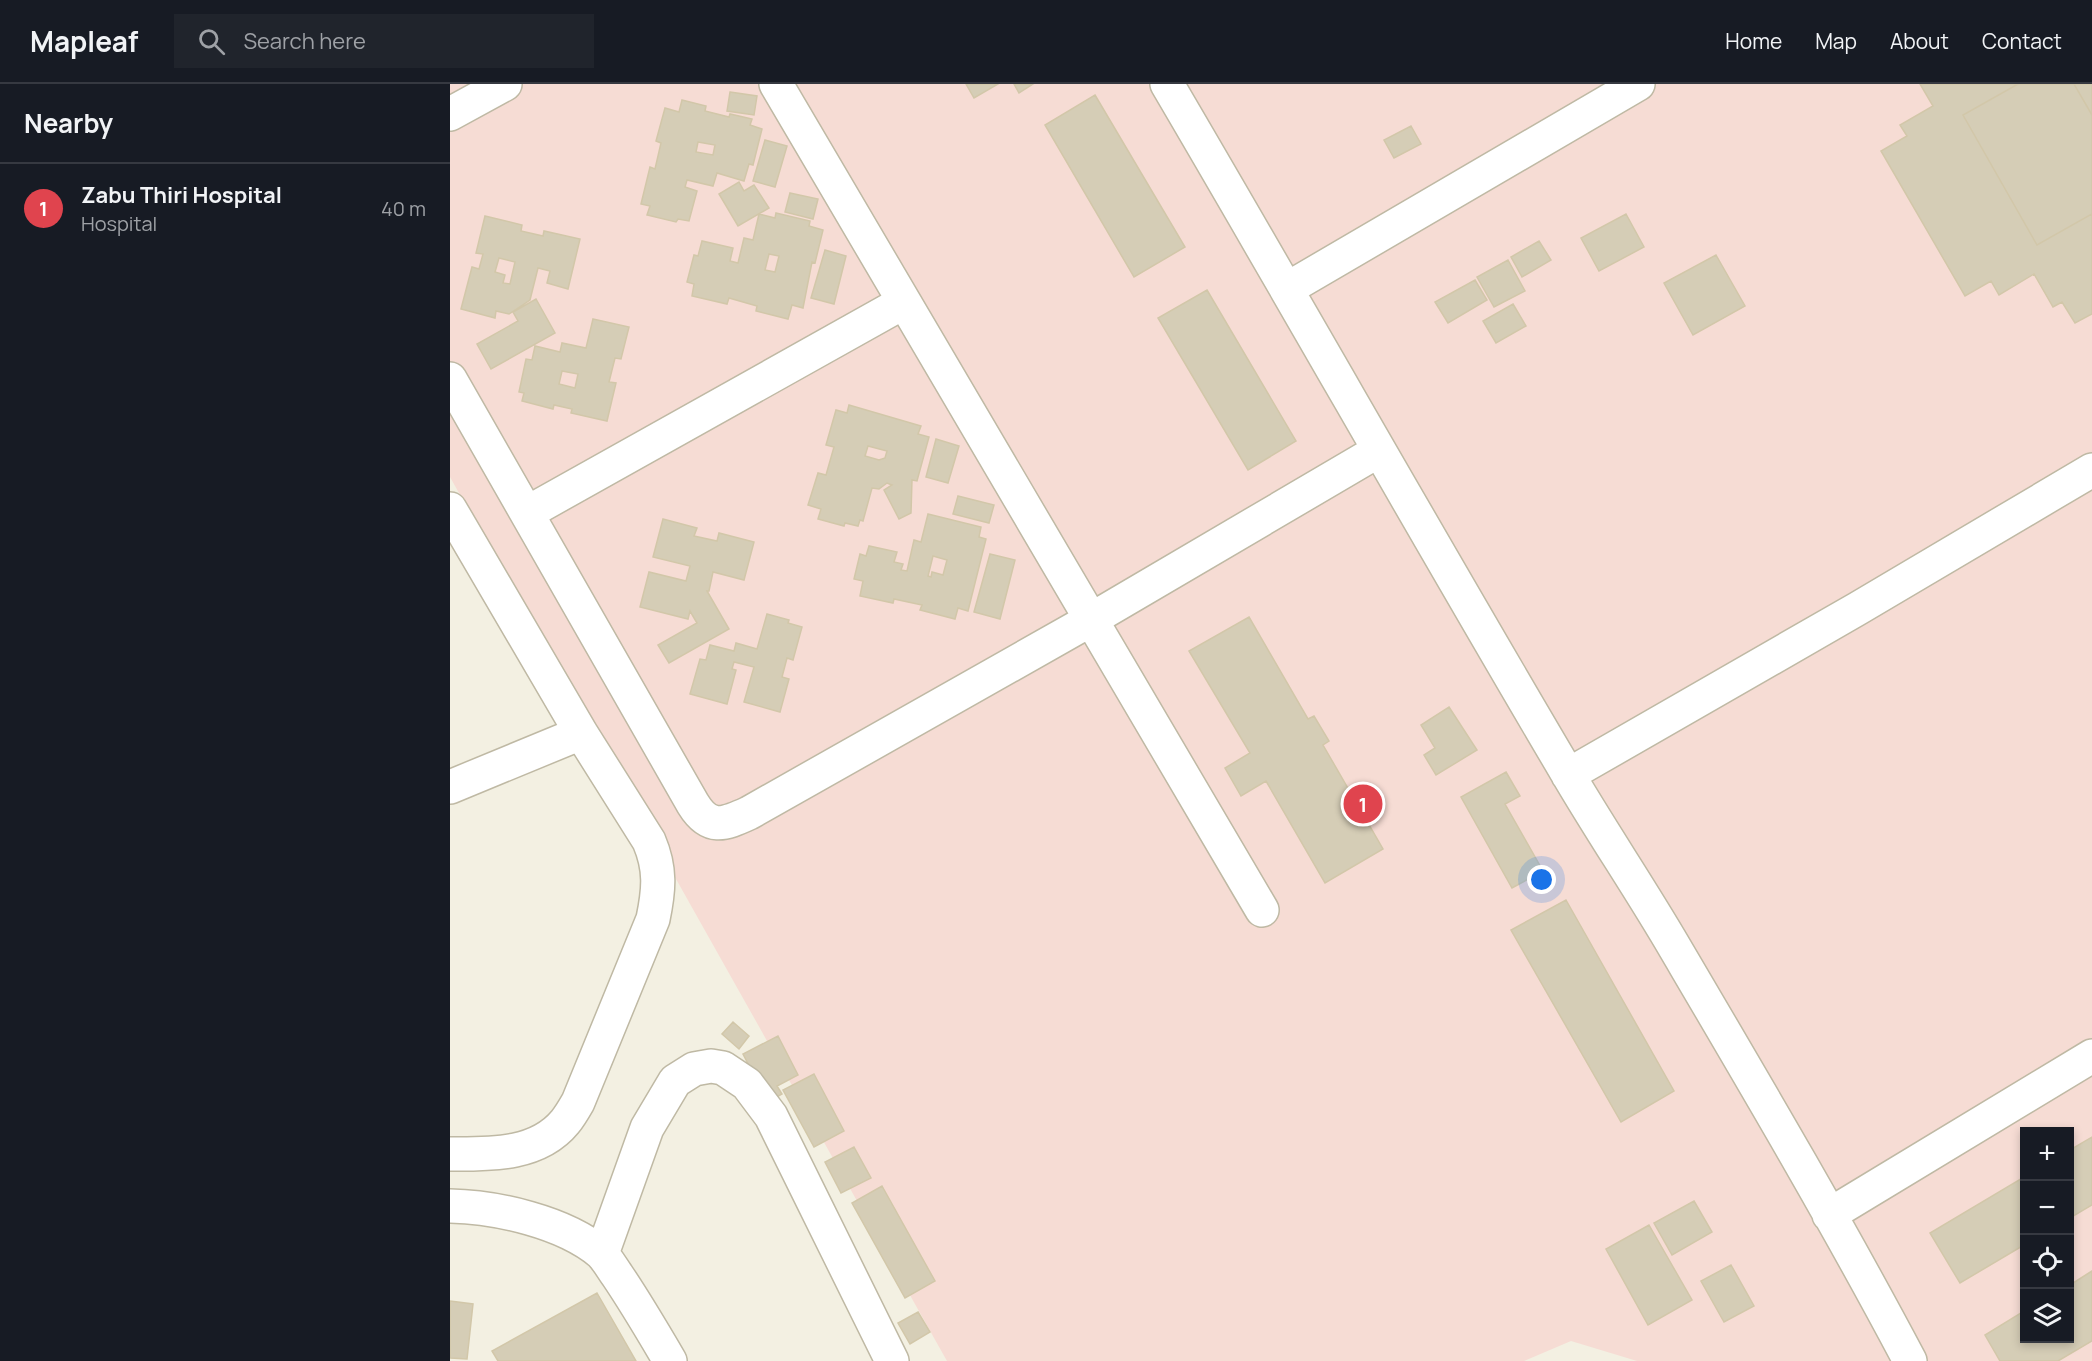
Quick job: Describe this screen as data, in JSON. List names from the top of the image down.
{
  "page": {
    "header": "Mapleaf",
    "search": "Search here",
    "nav": [
      "Home",
      "Map",
      "About",
      "Contact"
    ],
    "heading": "Nearby",
    "list": [
      {
        "mark": "1",
        "name": "Zabu Thiri Hospital",
        "note": "Hospital",
        "value": "40 m"
      }
    ],
    "pins": "1",
    "map_buttons": ["+", "−"]
  }
}
